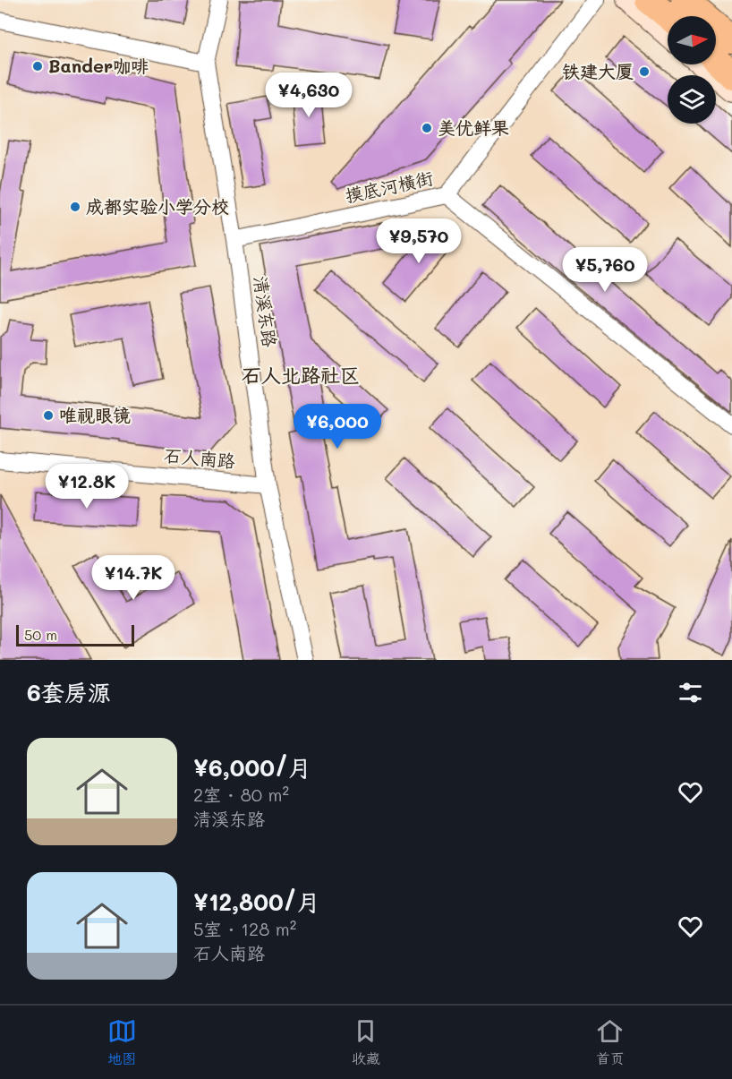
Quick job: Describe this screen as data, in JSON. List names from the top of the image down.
{
  "streets": {
    "street": ["摸底河横街", "清溪东路", "石人南路"]
  },
  "crossings": [
    ["摸底河横街", "清溪东路"],
    ["清溪东路", "石人南路"]
  ],
  "districts": ["石人北路社区"],
  "places": [
    "Bander咖啡",
    "铁建大厦",
    "美优鲜果",
    "成都实验小学分校",
    "唯视眼镜"
  ],
  "scale_bar": "50 m",
  "north": "right",
  "page": {
    "price": [
      "¥4,630",
      "¥9,570",
      "¥5,760",
      "¥6,000",
      "¥12.8K",
      "¥14.7K"
    ],
    "scale": "50 m",
    "heading": "6套房源",
    "list": [
      {
        "name": "¥6,000/月",
        "note": "2室 · 80 m² · 清溪东路"
      },
      {
        "name": "¥12,800/月",
        "note": "5室 · 128 m² · 石人南路"
      }
    ],
    "tabs": ["地图", "收藏", "首页"]
  }
}
